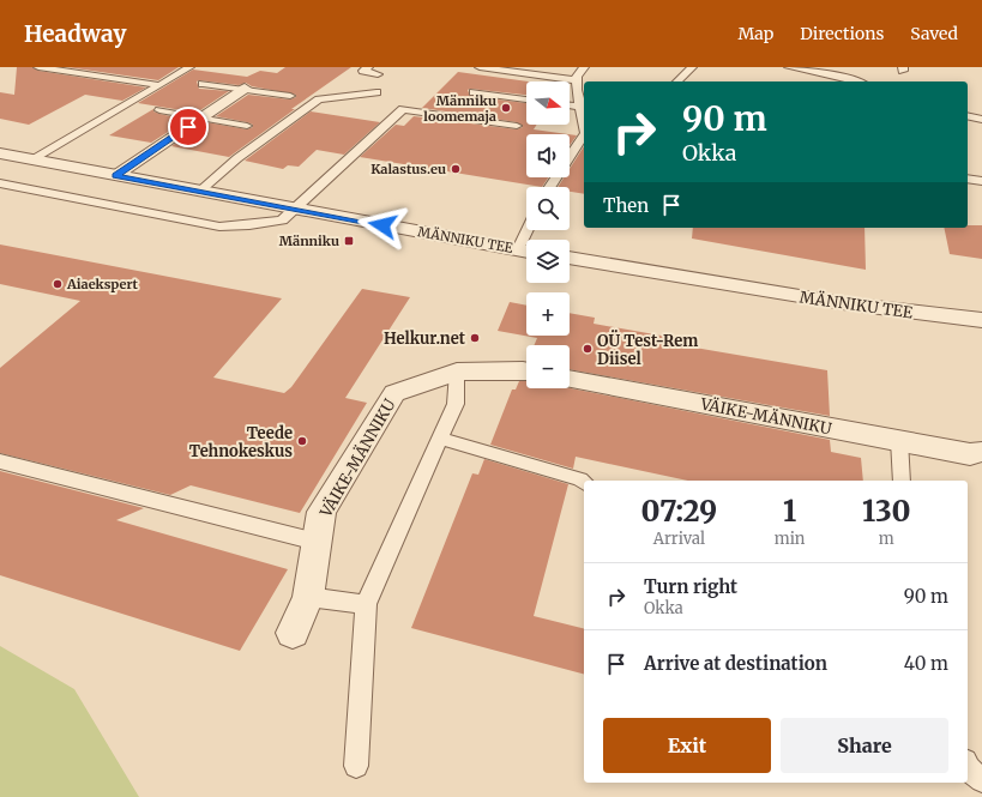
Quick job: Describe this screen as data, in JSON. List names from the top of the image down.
{
  "streets": {
    "street": ["MÄNNIKU TEE", "VÄIKE-MÄNNIKU"]
  },
  "places": {
    "other": [
      "Männiku loomemaja",
      "Kalastus.eu",
      "Aiaekspert",
      "Helkur.net",
      "OÜ Test-Rem Diisel",
      "Teede Tehnokeskus"
    ],
    "transit": ["Männiku"]
  },
  "north": "right",
  "page": {
    "header": "Headway",
    "nav": ["Map", "Directions", "Saved"],
    "map_buttons": ["+", "−"],
    "turn": ["90 m", "Okka"],
    "then": "Then",
    "eta": [
      "07:29",
      "Arrival",
      "1",
      "min",
      "130",
      "m"
    ],
    "list": [
      {
        "name": "Turn right",
        "note": "Okka",
        "value": "90 m"
      },
      {
        "name": "Arrive at destination",
        "value": "40 m"
      }
    ],
    "buttons": ["Exit", "Share"]
  }
}
